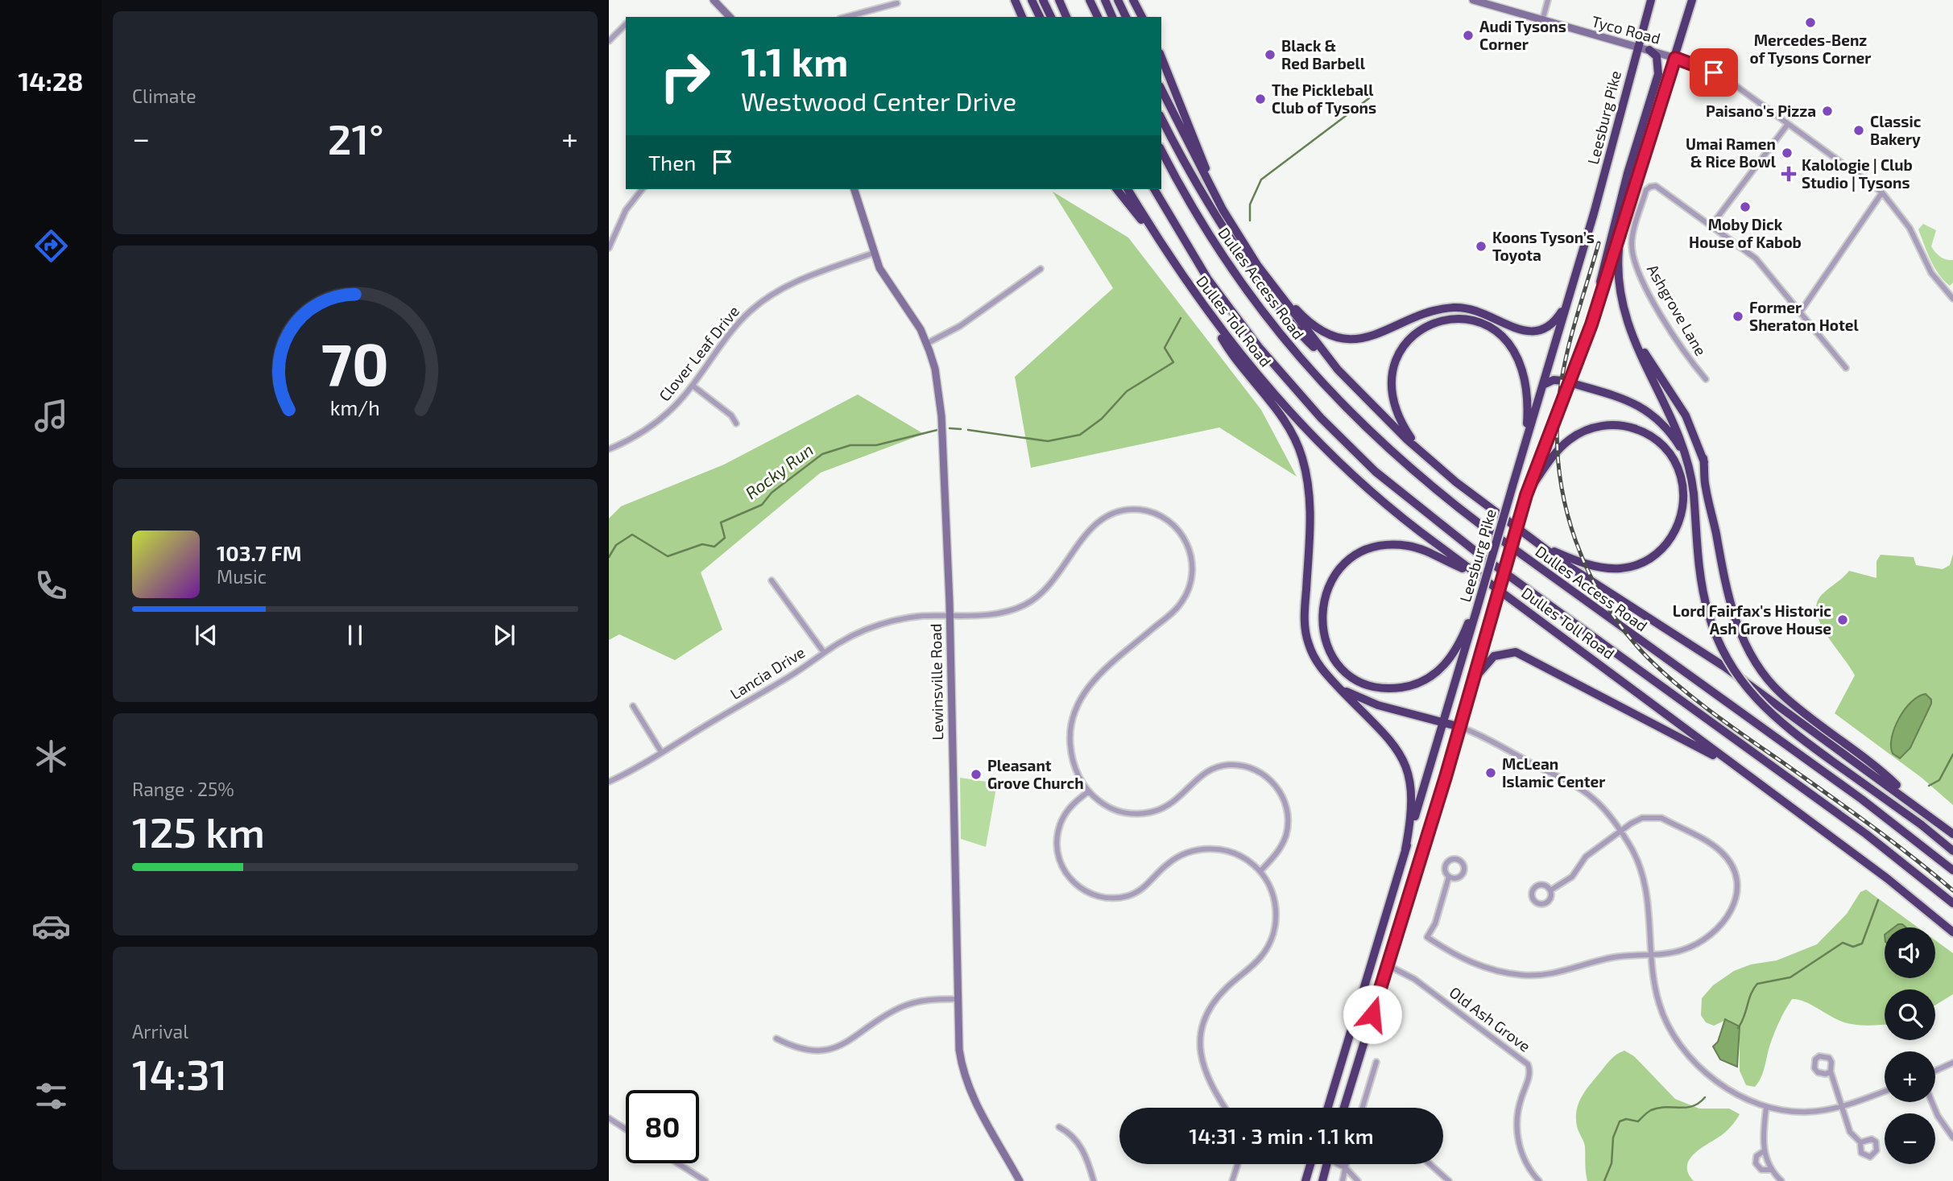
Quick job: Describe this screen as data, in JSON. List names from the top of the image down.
{
  "streets": {
    "highway": ["Leesburg Pike", "Dulles Access Road", "Dulles Toll Road"],
    "main road": ["Tyco Road", "Lewinsville Road"],
    "street": [
      "Ashgrove Lane",
      "Clover Leaf Drive",
      "Lancia Drive",
      "Old Ash Grove"
    ]
  },
  "crossings": [
    ["Tyco Road", "Leesburg Pike"],
    ["Leesburg Pike", "Old Ash Grove"],
    ["Clover Leaf Drive", "Lewinsville Road"],
    ["Lancia Drive", "Lewinsville Road"]
  ],
  "water": ["Rocky Run"],
  "places": {
    "other": [
      "Mercedes-Benz of Tysons Corner",
      "Audi Tysons Corner",
      "Black & Red Barbell",
      "The Pickleball Club of Tysons",
      "Paisano's Pizza",
      "Classic Bakery",
      "Umai Ramen & Rice Bowl",
      "Moby Dick House of Kabob",
      "Koons Tyson’s Toyota",
      "Former Sheraton Hotel",
      "Lord Fairfax's Historic Ash Grove House",
      "McLean Islamic Center",
      "Pleasant Grove Church"
    ],
    "health": ["Kalologie | Club Studio | Tysons"]
  },
  "page": {
    "tabs": "14:28",
    "tile": [
      "Climate",
      ["Range · 25%", "125 km"],
      ["Arrival", "14:31"]
    ],
    "turn": ["1.1 km", "Westwood Center Drive"],
    "heat": ["−", "21°", "+"],
    "then": "Then",
    "song": ["103.7 FM", "Music"],
    "map_buttons": ["+", "−"],
    "limit": "80",
    "trip": "14:31 · 3 min · 1.1 km",
    "gauge": ["70", "km/h"]
  }
}
